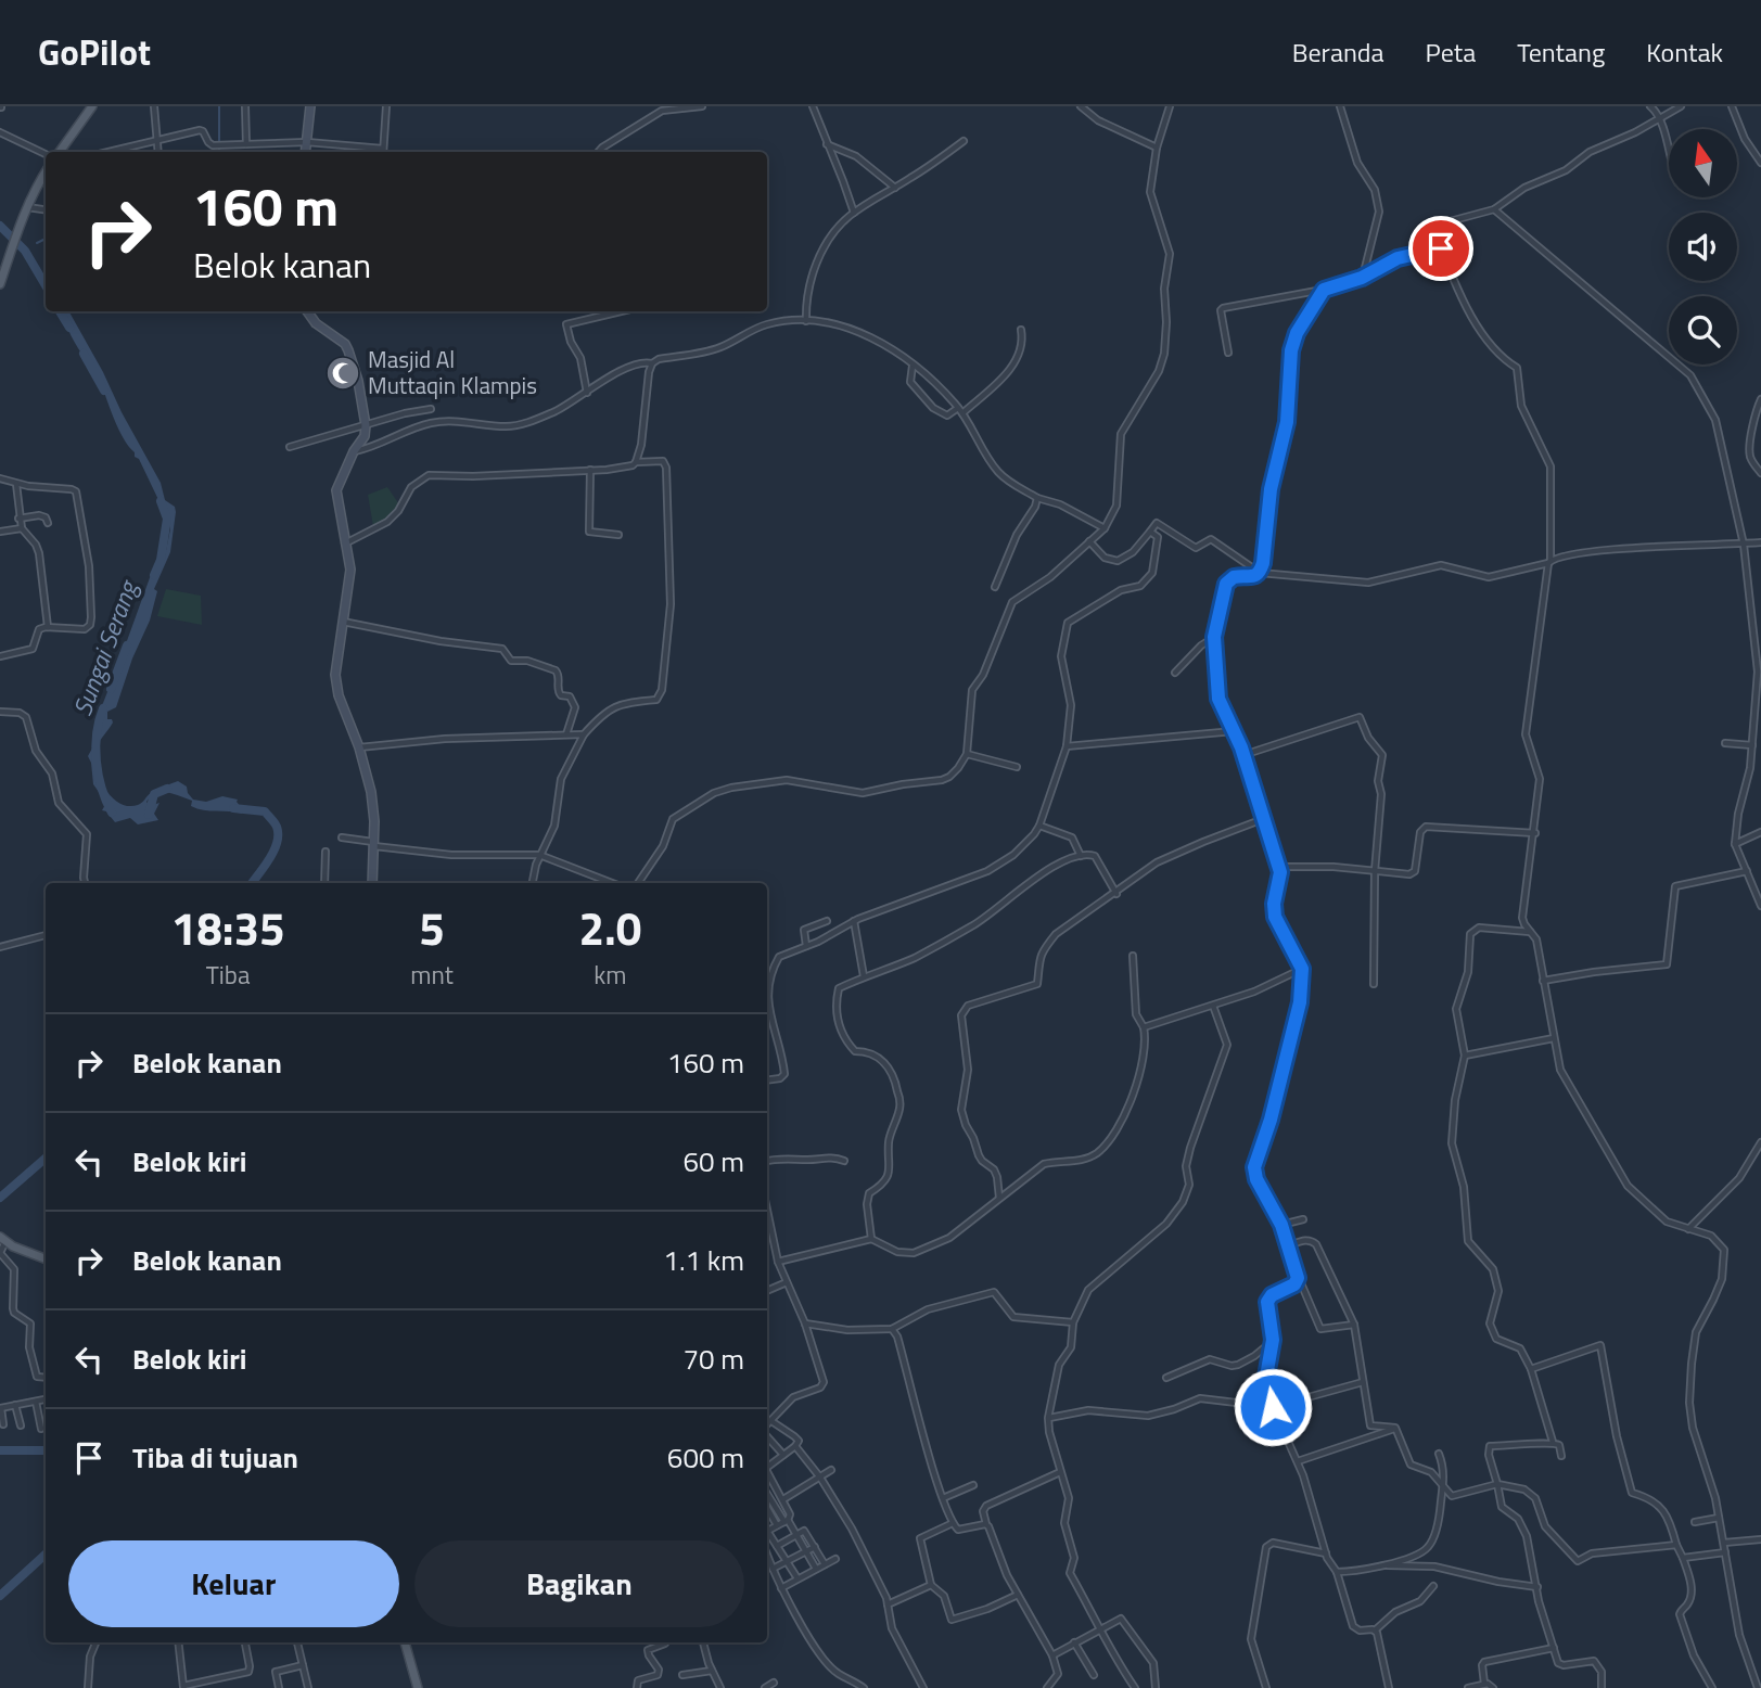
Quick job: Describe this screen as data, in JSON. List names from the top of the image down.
{
  "water": ["Sungai Serang"],
  "places": {
    "mosque": ["Masjid Al Muttaqin Klampis"]
  },
  "north": "top",
  "page": {
    "header": "GoPilot",
    "nav": [
      "Beranda",
      "Peta",
      "Tentang",
      "Kontak"
    ],
    "turn": ["160 m", "Belok kanan"],
    "eta": [
      "18:35",
      "Tiba",
      "5",
      "mnt",
      "2.0",
      "km"
    ],
    "list": [
      {
        "name": "Belok kanan",
        "value": "160 m"
      },
      {
        "name": "Belok kiri",
        "value": "60 m"
      },
      {
        "name": "Belok kanan",
        "value": "1.1 km"
      },
      {
        "name": "Belok kiri",
        "value": "70 m"
      },
      {
        "name": "Tiba di tujuan",
        "value": "600 m"
      }
    ],
    "buttons": ["Keluar", "Bagikan"]
  }
}
